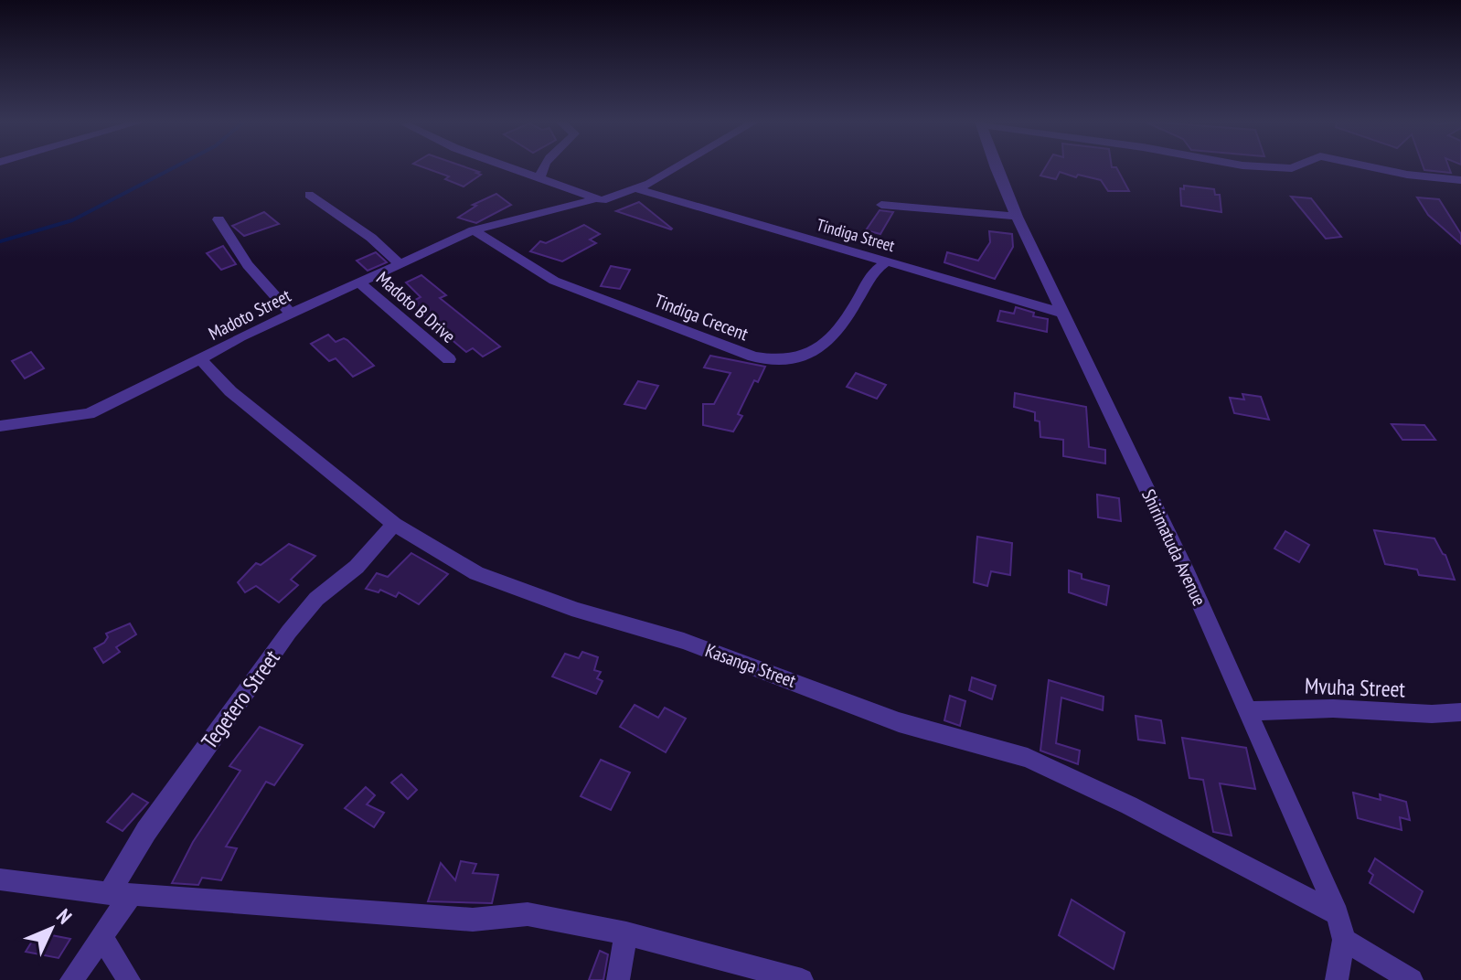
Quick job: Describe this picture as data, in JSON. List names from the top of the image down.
{
  "streets": {
    "street": [
      "Tindiga Street",
      "Madoto B Drive",
      "Madoto Street",
      "Tindiga Crecent",
      "Shirimatuda Avenue",
      "Kasanga Street",
      "Mvuha Street",
      "Tegetero Street"
    ]
  },
  "crossings": [
    ["Tindiga Street", "Tindiga Crecent"],
    ["Tindiga Street", "Shirimatuda Avenue"],
    ["Madoto B Drive", "Madoto Street"],
    ["Madoto Street", "Tindiga Crecent"],
    ["Madoto Street", "Kasanga Street"],
    ["Shirimatuda Avenue", "Kasanga Street"],
    ["Shirimatuda Avenue", "Mvuha Street"],
    ["Kasanga Street", "Tegetero Street"]
  ],
  "north": "top right"
}
